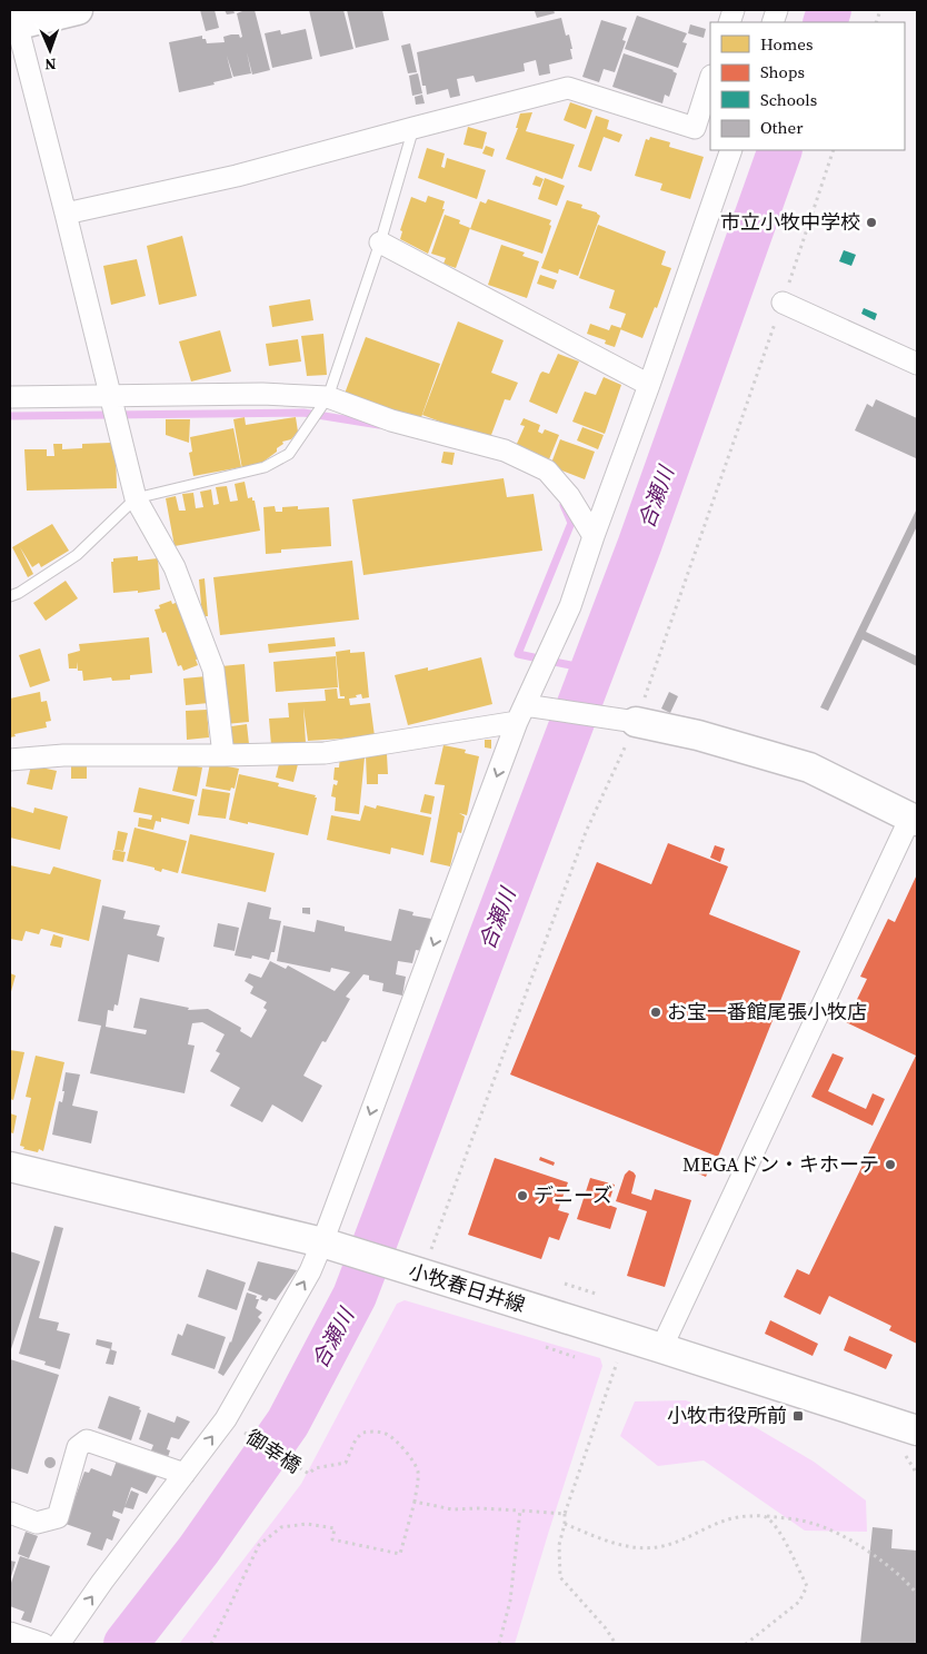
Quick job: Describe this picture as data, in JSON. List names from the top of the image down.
{
  "streets": {
    "main road": ["小牧春日井線"],
    "path": ["御幸橋"]
  },
  "water": ["合瀬川"],
  "places": {
    "other": [
      "市立小牧中学校",
      "お宝一番館尾張小牧店",
      "MEGAドン・キホーテ",
      "デニーズ"
    ],
    "transit": ["小牧市役所前"]
  },
  "legend": [
    "Homes",
    "Shops",
    "Schools",
    "Other"
  ],
  "north": "bottom"
}
